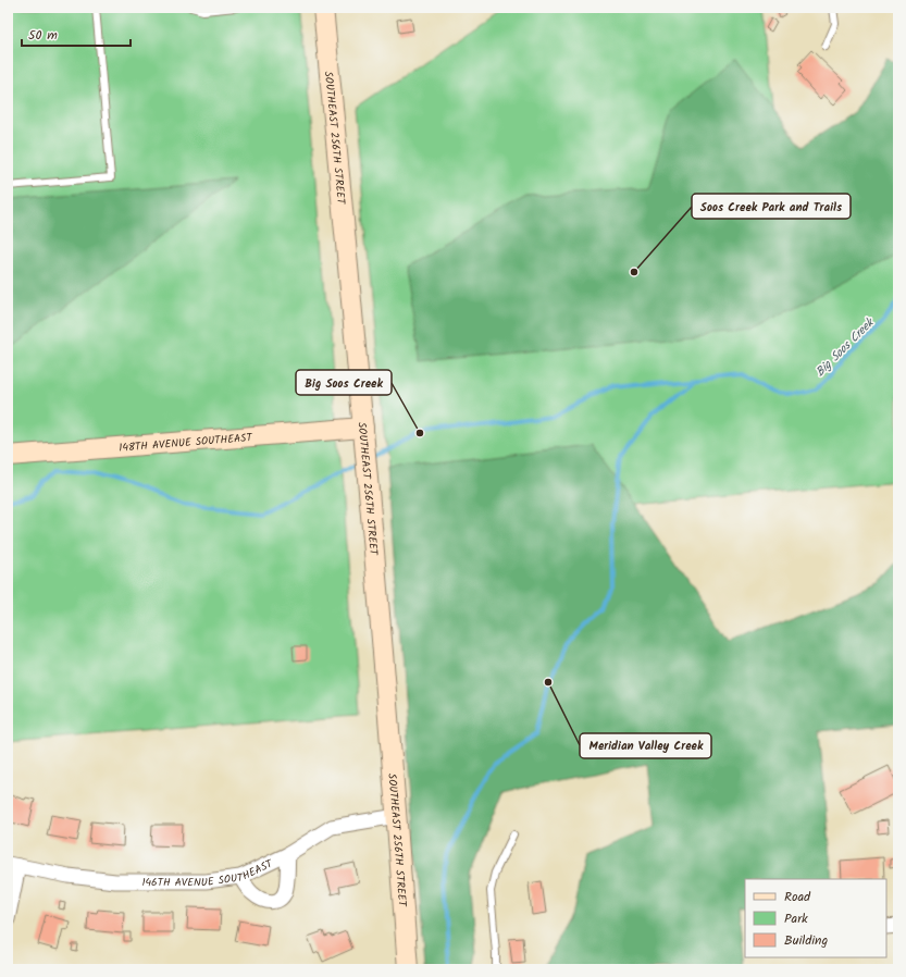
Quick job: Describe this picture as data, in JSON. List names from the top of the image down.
{
  "streets": {
    "main road": ["SOUTHEAST 256TH STREET", "148TH AVENUE SOUTHEAST"],
    "street": ["146TH AVENUE SOUTHEAST"]
  },
  "crossings": [
    ["SOUTHEAST 256TH STREET", "148TH AVENUE SOUTHEAST"],
    ["SOUTHEAST 256TH STREET", "146TH AVENUE SOUTHEAST"]
  ],
  "water": ["Big Soos Creek"],
  "places": ["Soos Creek Park and Trails", "Big Soos Creek", "Meridian Valley Creek"],
  "legend": ["Road", "Park", "Building"],
  "scale_bar": "50 m"
}
